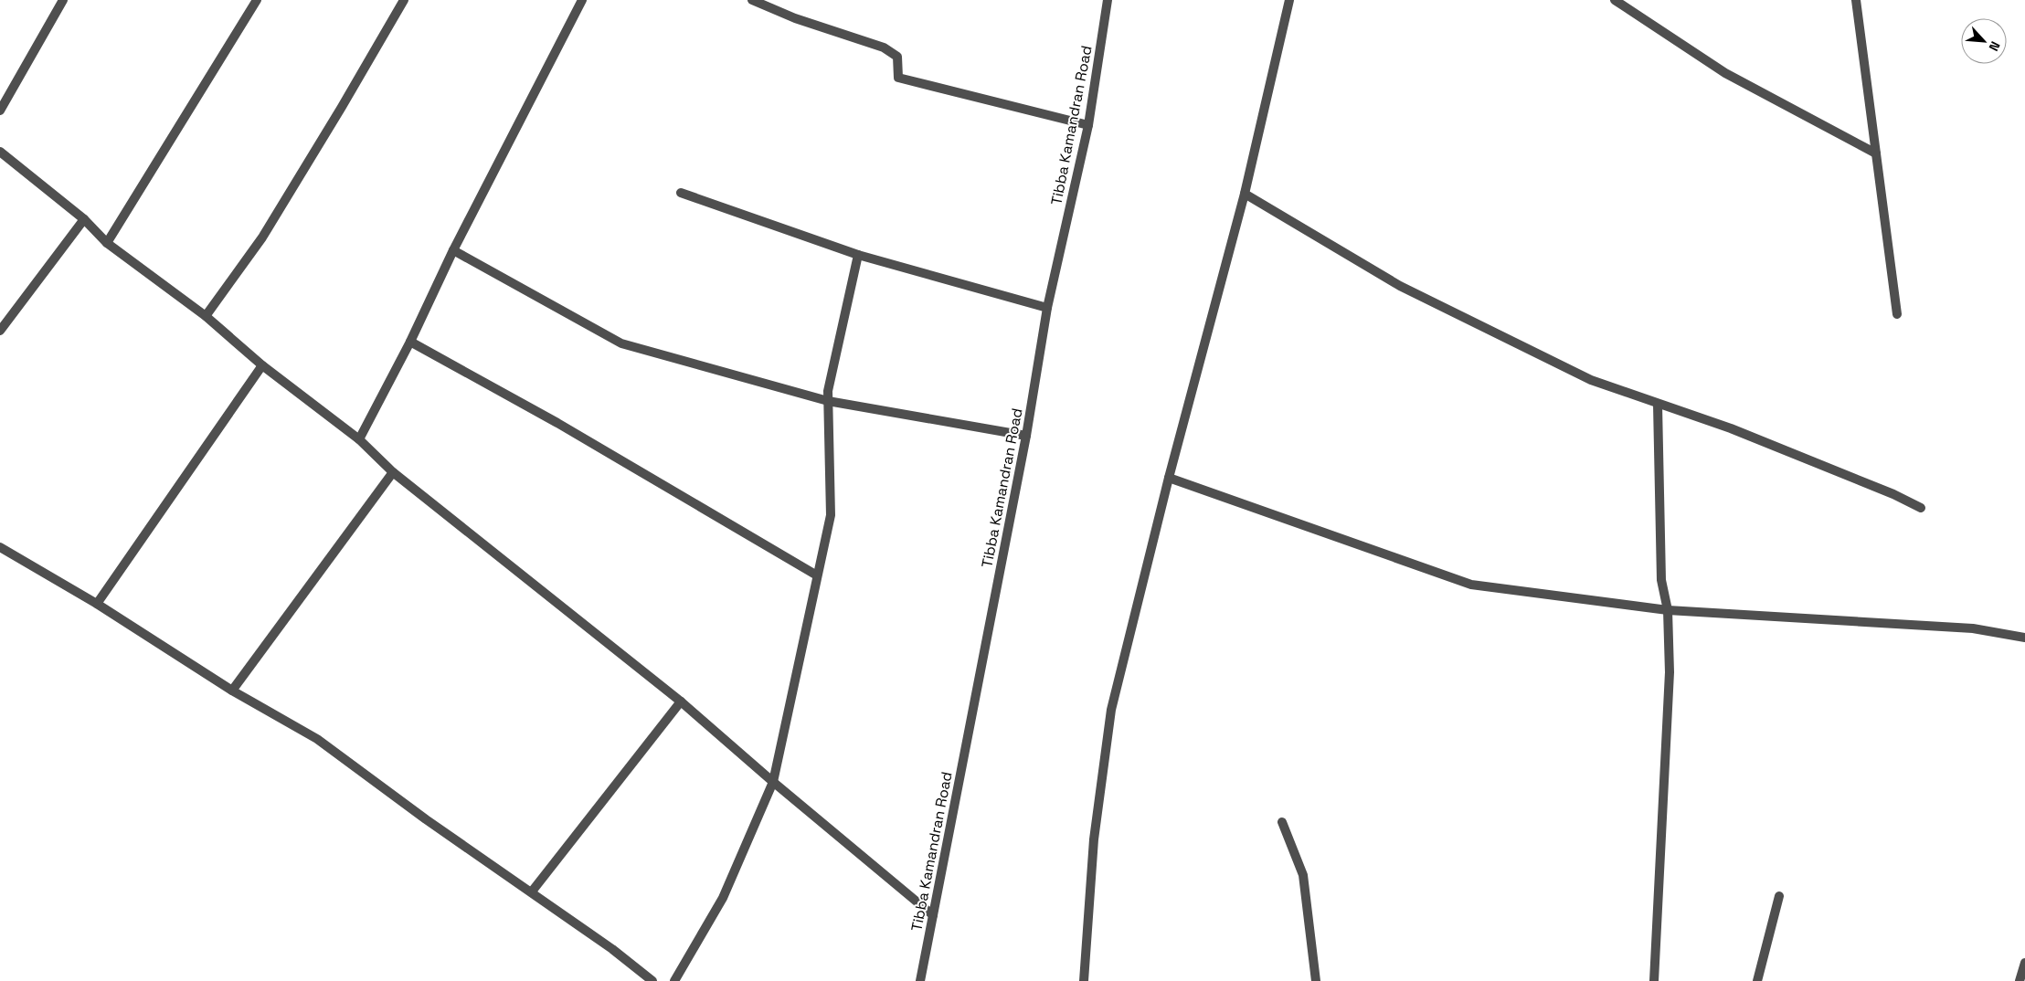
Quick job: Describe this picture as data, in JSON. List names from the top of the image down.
{
  "streets": {
    "street": ["Tibba Kamandran Road"]
  },
  "north": "bottom right"
}
